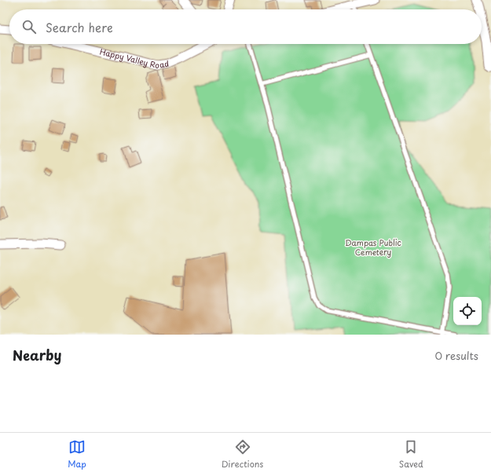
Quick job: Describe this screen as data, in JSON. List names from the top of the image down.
{
  "streets": {
    "street": ["Happy Valley Road"]
  },
  "parks": ["Dampas Public Cemetery"],
  "page": {
    "search": "Search here",
    "heading": ["Nearby", "0 results"],
    "nav": ["Map", "Directions", "Saved"]
  }
}
